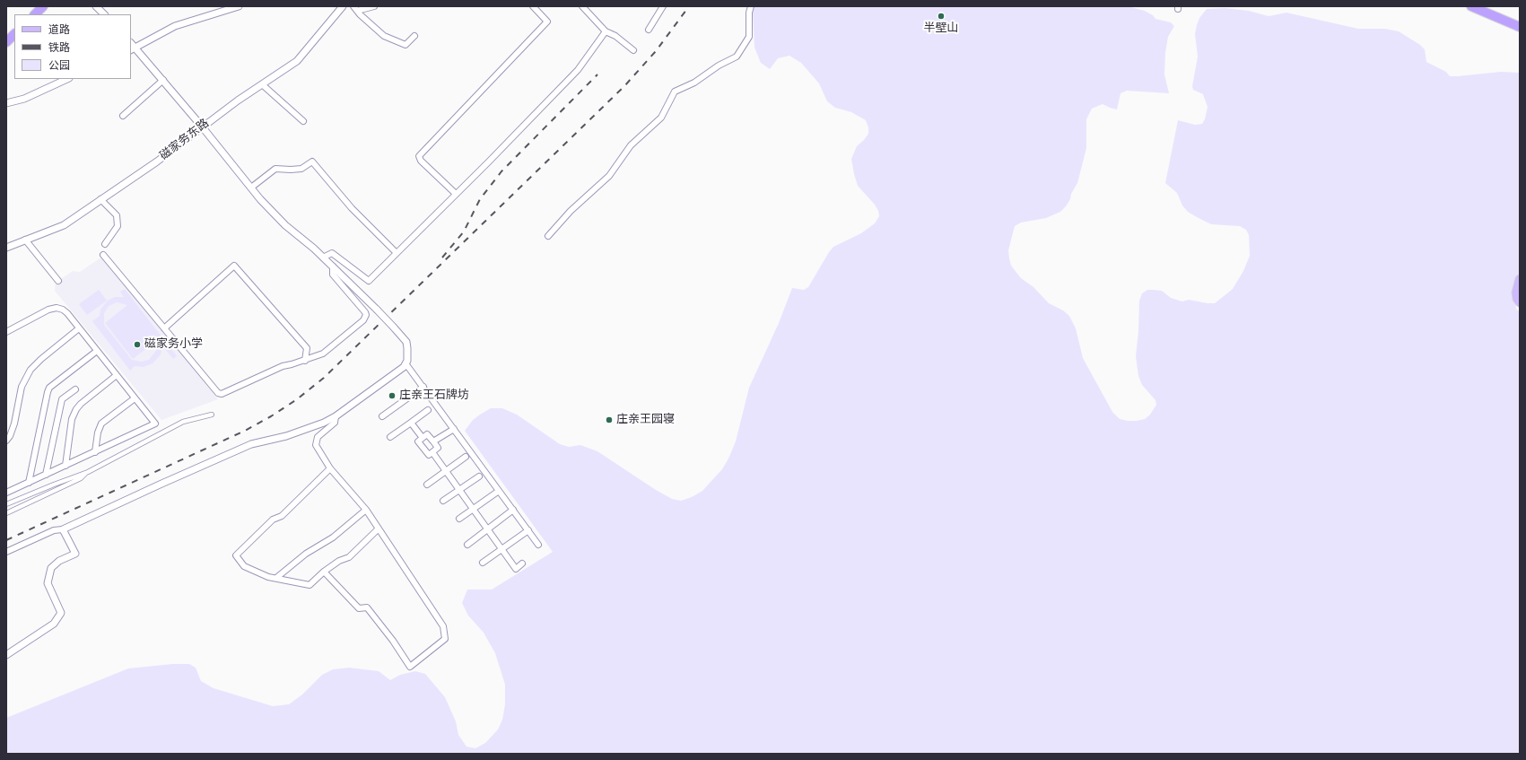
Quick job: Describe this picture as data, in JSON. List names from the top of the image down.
{
  "streets": {
    "street": ["磁家务东路"]
  },
  "places": [
    "半壁山",
    "磁家务小学",
    "庄亲王石牌坊",
    "庄亲王园寝"
  ],
  "legend": ["道路", "铁路", "公园"]
}
